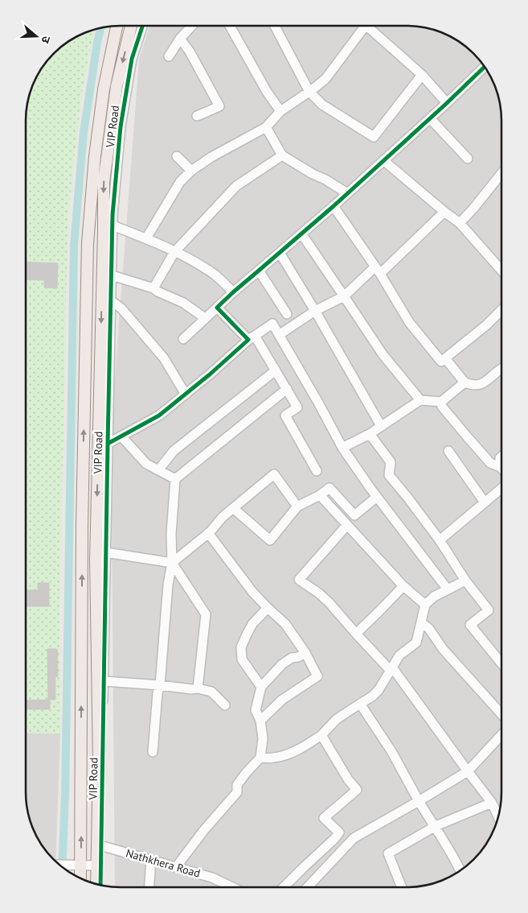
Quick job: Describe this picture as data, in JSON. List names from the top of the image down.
{
  "streets": {
    "main road": ["VIP Road"],
    "street": ["Nathkhera Road"]
  },
  "crossings": [
    ["VIP Road", "Nathkhera Road"]
  ],
  "north": "right"
}
